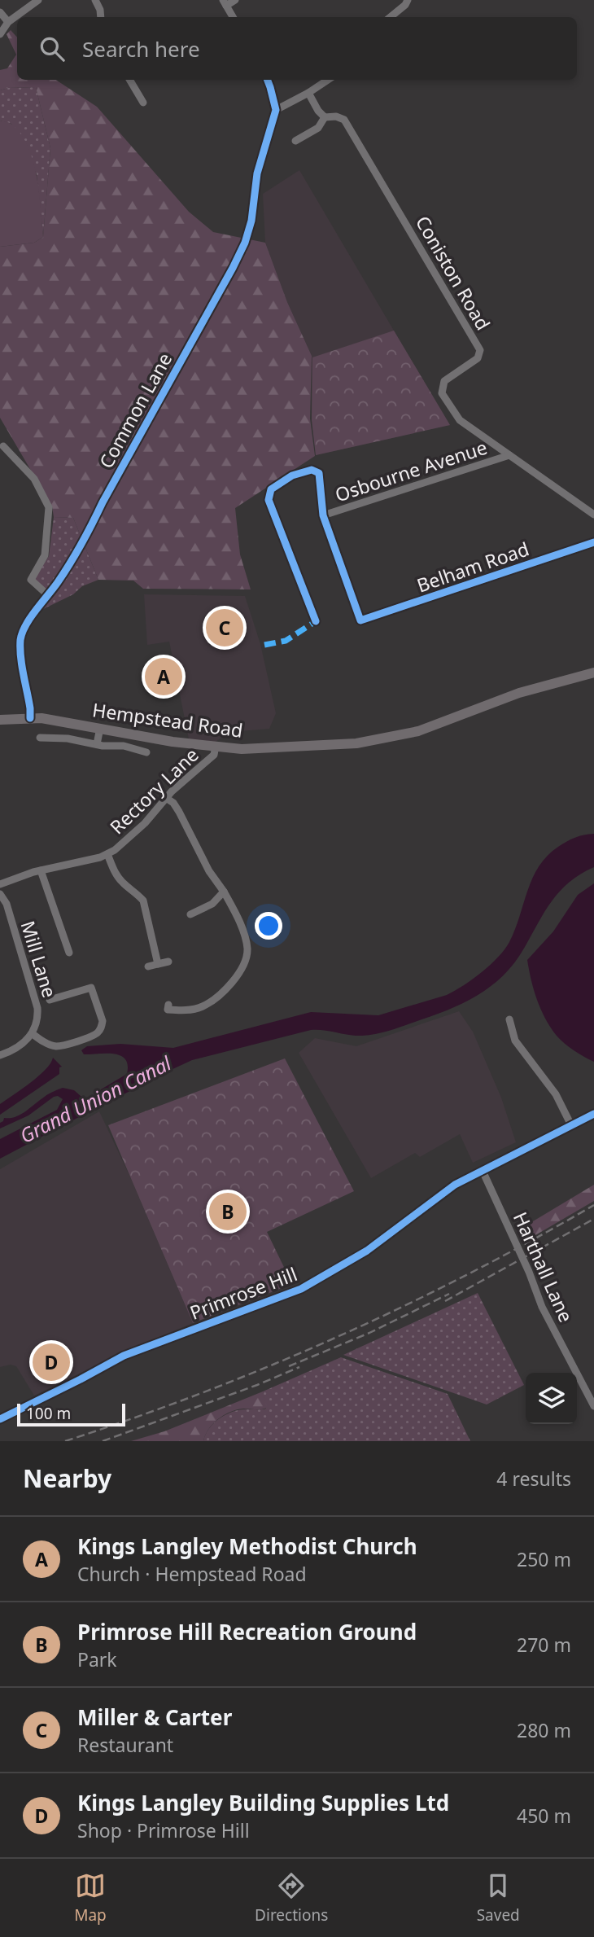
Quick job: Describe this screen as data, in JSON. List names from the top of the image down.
{
  "streets": {
    "main road": ["Hempstead Road"],
    "street": [
      "Coniston Road",
      "Common Lane",
      "Osbourne Avenue",
      "Belham Road",
      "Rectory Lane",
      "Mill Lane",
      "Harthall Lane",
      "Primrose Hill"
    ]
  },
  "crossings": [
    ["Coniston Road", "Osbourne Avenue"],
    ["Common Lane", "Hempstead Road"],
    ["Osbourne Avenue", "Belham Road"],
    ["Hempstead Road", "Rectory Lane"],
    ["Harthall Lane", "Primrose Hill"]
  ],
  "water": ["Grand Union Canal"],
  "scale_bar": "100 m",
  "page": {
    "search": "Search here",
    "pins": [
      "C",
      "A",
      "B",
      "D"
    ],
    "scale": "100 m",
    "heading": ["Nearby", "4 results"],
    "list": [
      {
        "mark": "A",
        "name": "Kings Langley Methodist Church",
        "note": "Church · Hempstead Road",
        "value": "250 m"
      },
      {
        "mark": "B",
        "name": "Primrose Hill Recreation Ground",
        "note": "Park",
        "value": "270 m"
      },
      {
        "mark": "C",
        "name": "Miller & Carter",
        "note": "Restaurant",
        "value": "280 m"
      },
      {
        "mark": "D",
        "name": "Kings Langley Building Supplies Ltd",
        "note": "Shop · Primrose Hill",
        "value": "450 m"
      }
    ],
    "nav": ["Map", "Directions", "Saved"]
  }
}
